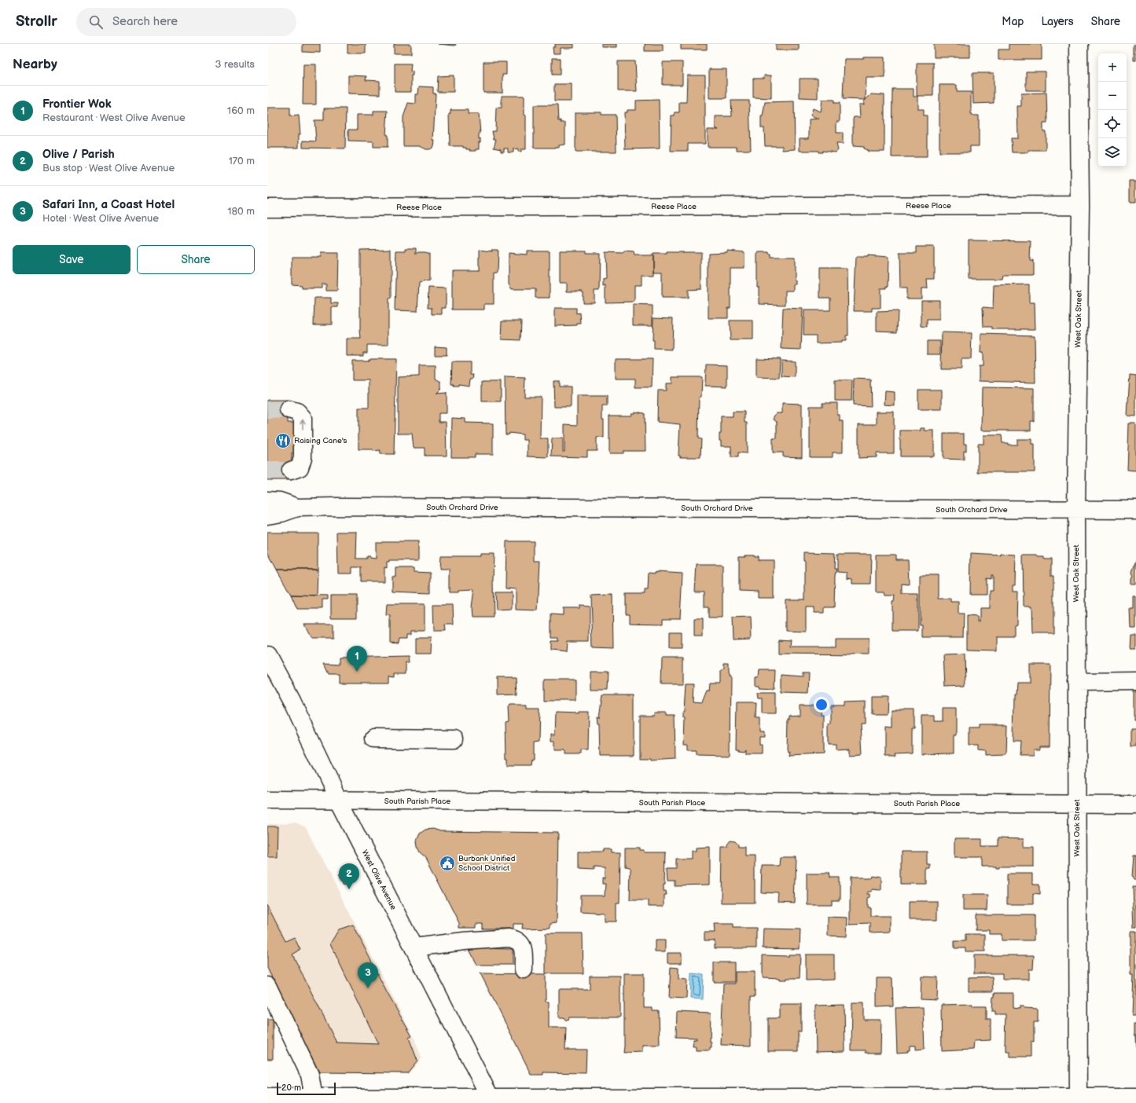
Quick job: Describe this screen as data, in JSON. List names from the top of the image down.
{
  "streets": {
    "street": [
      "Reese Place",
      "West Oak Street",
      "South Orchard Drive",
      "South Parish Place",
      "West Olive Avenue"
    ]
  },
  "crossings": [
    ["Reese Place", "West Oak Street"],
    ["West Oak Street", "South Orchard Drive"],
    ["West Oak Street", "South Parish Place"],
    ["South Parish Place", "West Olive Avenue"]
  ],
  "places": {
    "restaurant": ["Raising Cane's"],
    "public building": ["Burbank Unified School District"]
  },
  "scale_bar": "20 m",
  "page": {
    "header": "Strollr",
    "search": "Search here",
    "nav": ["Map", "Layers", "Share"],
    "heading": ["Nearby", "3 results"],
    "map_buttons": ["+", "−"],
    "list": [
      {
        "mark": "1",
        "name": "Frontier Wok",
        "note": "Restaurant · West Olive Avenue",
        "value": "160 m"
      },
      {
        "mark": "2",
        "name": "Olive / Parish",
        "note": "Bus stop · West Olive Avenue",
        "value": "170 m"
      },
      {
        "mark": "3",
        "name": "Safari Inn, a Coast Hotel",
        "note": "Hotel · West Olive Avenue",
        "value": "180 m"
      }
    ],
    "buttons": ["Save", "Share"],
    "pins": ["1", "2", "3"],
    "scale": "20 m"
  }
}
